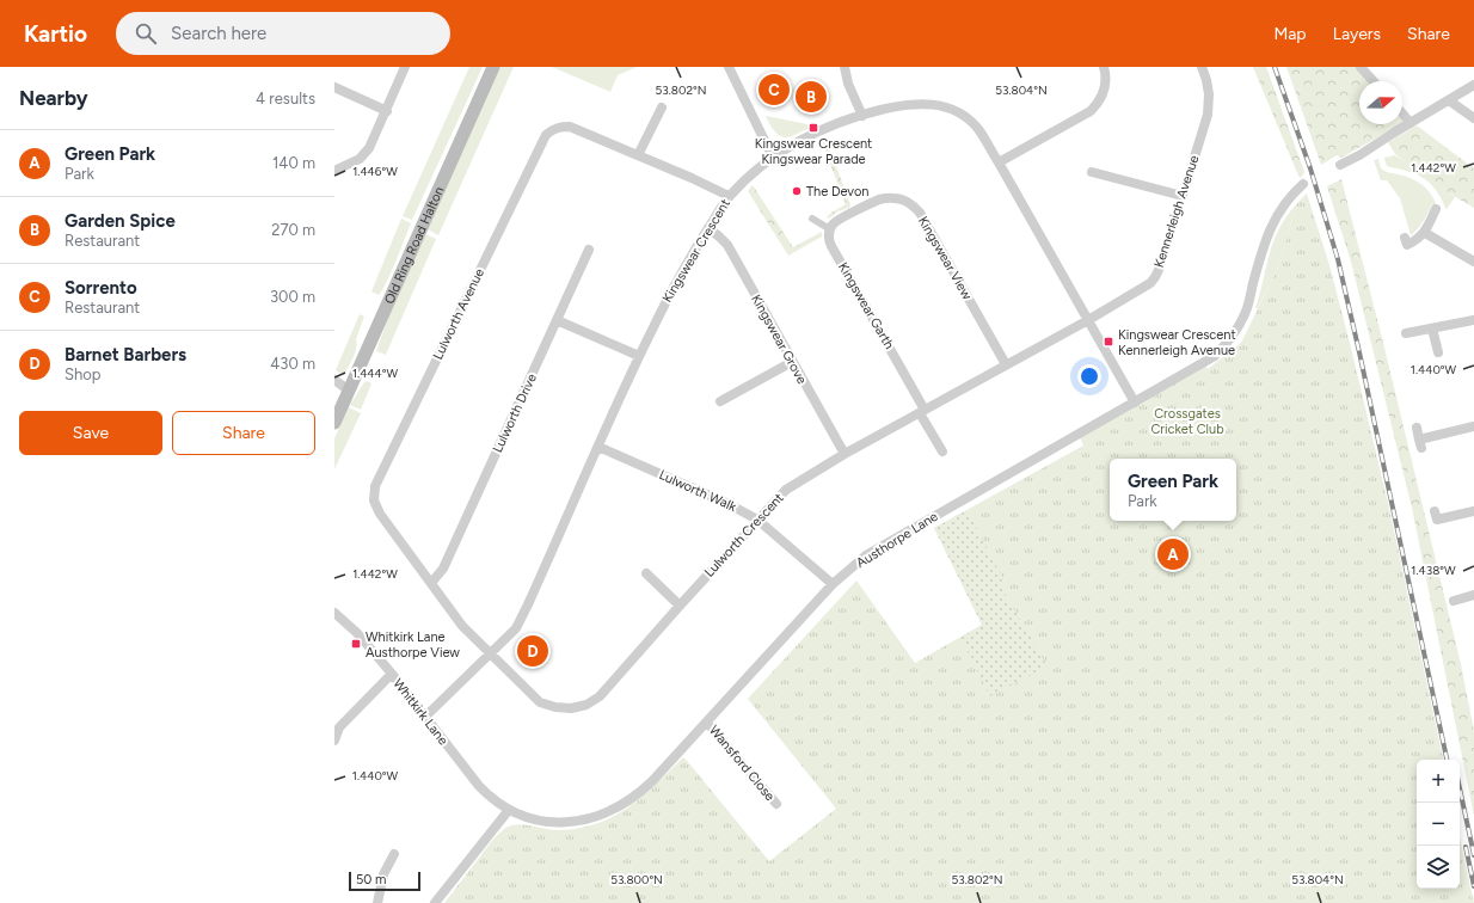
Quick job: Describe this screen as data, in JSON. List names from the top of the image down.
{
  "streets": {
    "main road": ["Old Ring Road Halton"],
    "street": [
      "Kennerleigh Avenue",
      "Kingswear Crescent",
      "Kingswear View",
      "Kingswear Garth",
      "Lulworth Avenue",
      "Kingswear Grove",
      "Lulworth Drive",
      "Lulworth Walk",
      "Lulworth Crescent",
      "Austhorpe Lane",
      "Whitkirk Lane",
      "Wansford Close"
    ]
  },
  "crossings": [
    ["Kennerleigh Avenue", "Kingswear Crescent"],
    ["Kennerleigh Avenue", "Lulworth Crescent"],
    ["Kingswear Crescent", "Lulworth Avenue"],
    ["Kingswear Crescent", "Kingswear Grove"],
    ["Kingswear Crescent", "Lulworth Walk"],
    ["Kingswear Crescent", "Lulworth Crescent"],
    ["Kingswear Crescent", "Austhorpe Lane"],
    ["Kingswear Crescent", "Whitkirk Lane"],
    ["Kingswear View", "Kingswear Garth"],
    ["Kingswear View", "Lulworth Crescent"],
    ["Kingswear Garth", "Lulworth Crescent"],
    ["Lulworth Avenue", "Lulworth Drive"],
    ["Lulworth Avenue", "Lulworth Crescent"],
    ["Kingswear Grove", "Lulworth Crescent"],
    ["Lulworth Walk", "Lulworth Crescent"],
    ["Lulworth Walk", "Austhorpe Lane"],
    ["Austhorpe Lane", "Whitkirk Lane"],
    ["Austhorpe Lane", "Wansford Close"]
  ],
  "parks": ["Crossgates Cricket Club"],
  "places": {
    "transit": ["Kingswear Crescent Kingswear Parade", "Kingswear Crescent Kennerleigh Avenue", "Whitkirk Lane Austhorpe View"],
    "other": ["The Devon"]
  },
  "scale_bar": "50 m",
  "north": "right",
  "page": {
    "header": "Kartio",
    "search": "Search here",
    "nav": ["Map", "Layers", "Share"],
    "heading": ["Nearby", "4 results"],
    "pins": [
      "C",
      "B",
      "A",
      "D"
    ],
    "list": [
      {
        "mark": "A",
        "name": "Green Park",
        "note": "Park",
        "value": "140 m"
      },
      {
        "mark": "B",
        "name": "Garden Spice",
        "note": "Restaurant",
        "value": "270 m"
      },
      {
        "mark": "C",
        "name": "Sorrento",
        "note": "Restaurant",
        "value": "300 m"
      },
      {
        "mark": "D",
        "name": "Barnet Barbers",
        "note": "Shop",
        "value": "430 m"
      }
    ],
    "buttons": ["Save", "Share"],
    "popup": ["Green Park", "Park"],
    "map_buttons": ["+", "−"],
    "scale": "50 m"
  },
  "coordinates": [
    "53.802°N",
    "53.804°N",
    "1.442°W",
    "1.446°W",
    "1.440°W",
    "1.444°W",
    "1.438°W",
    "53.800°N"
  ]
}
